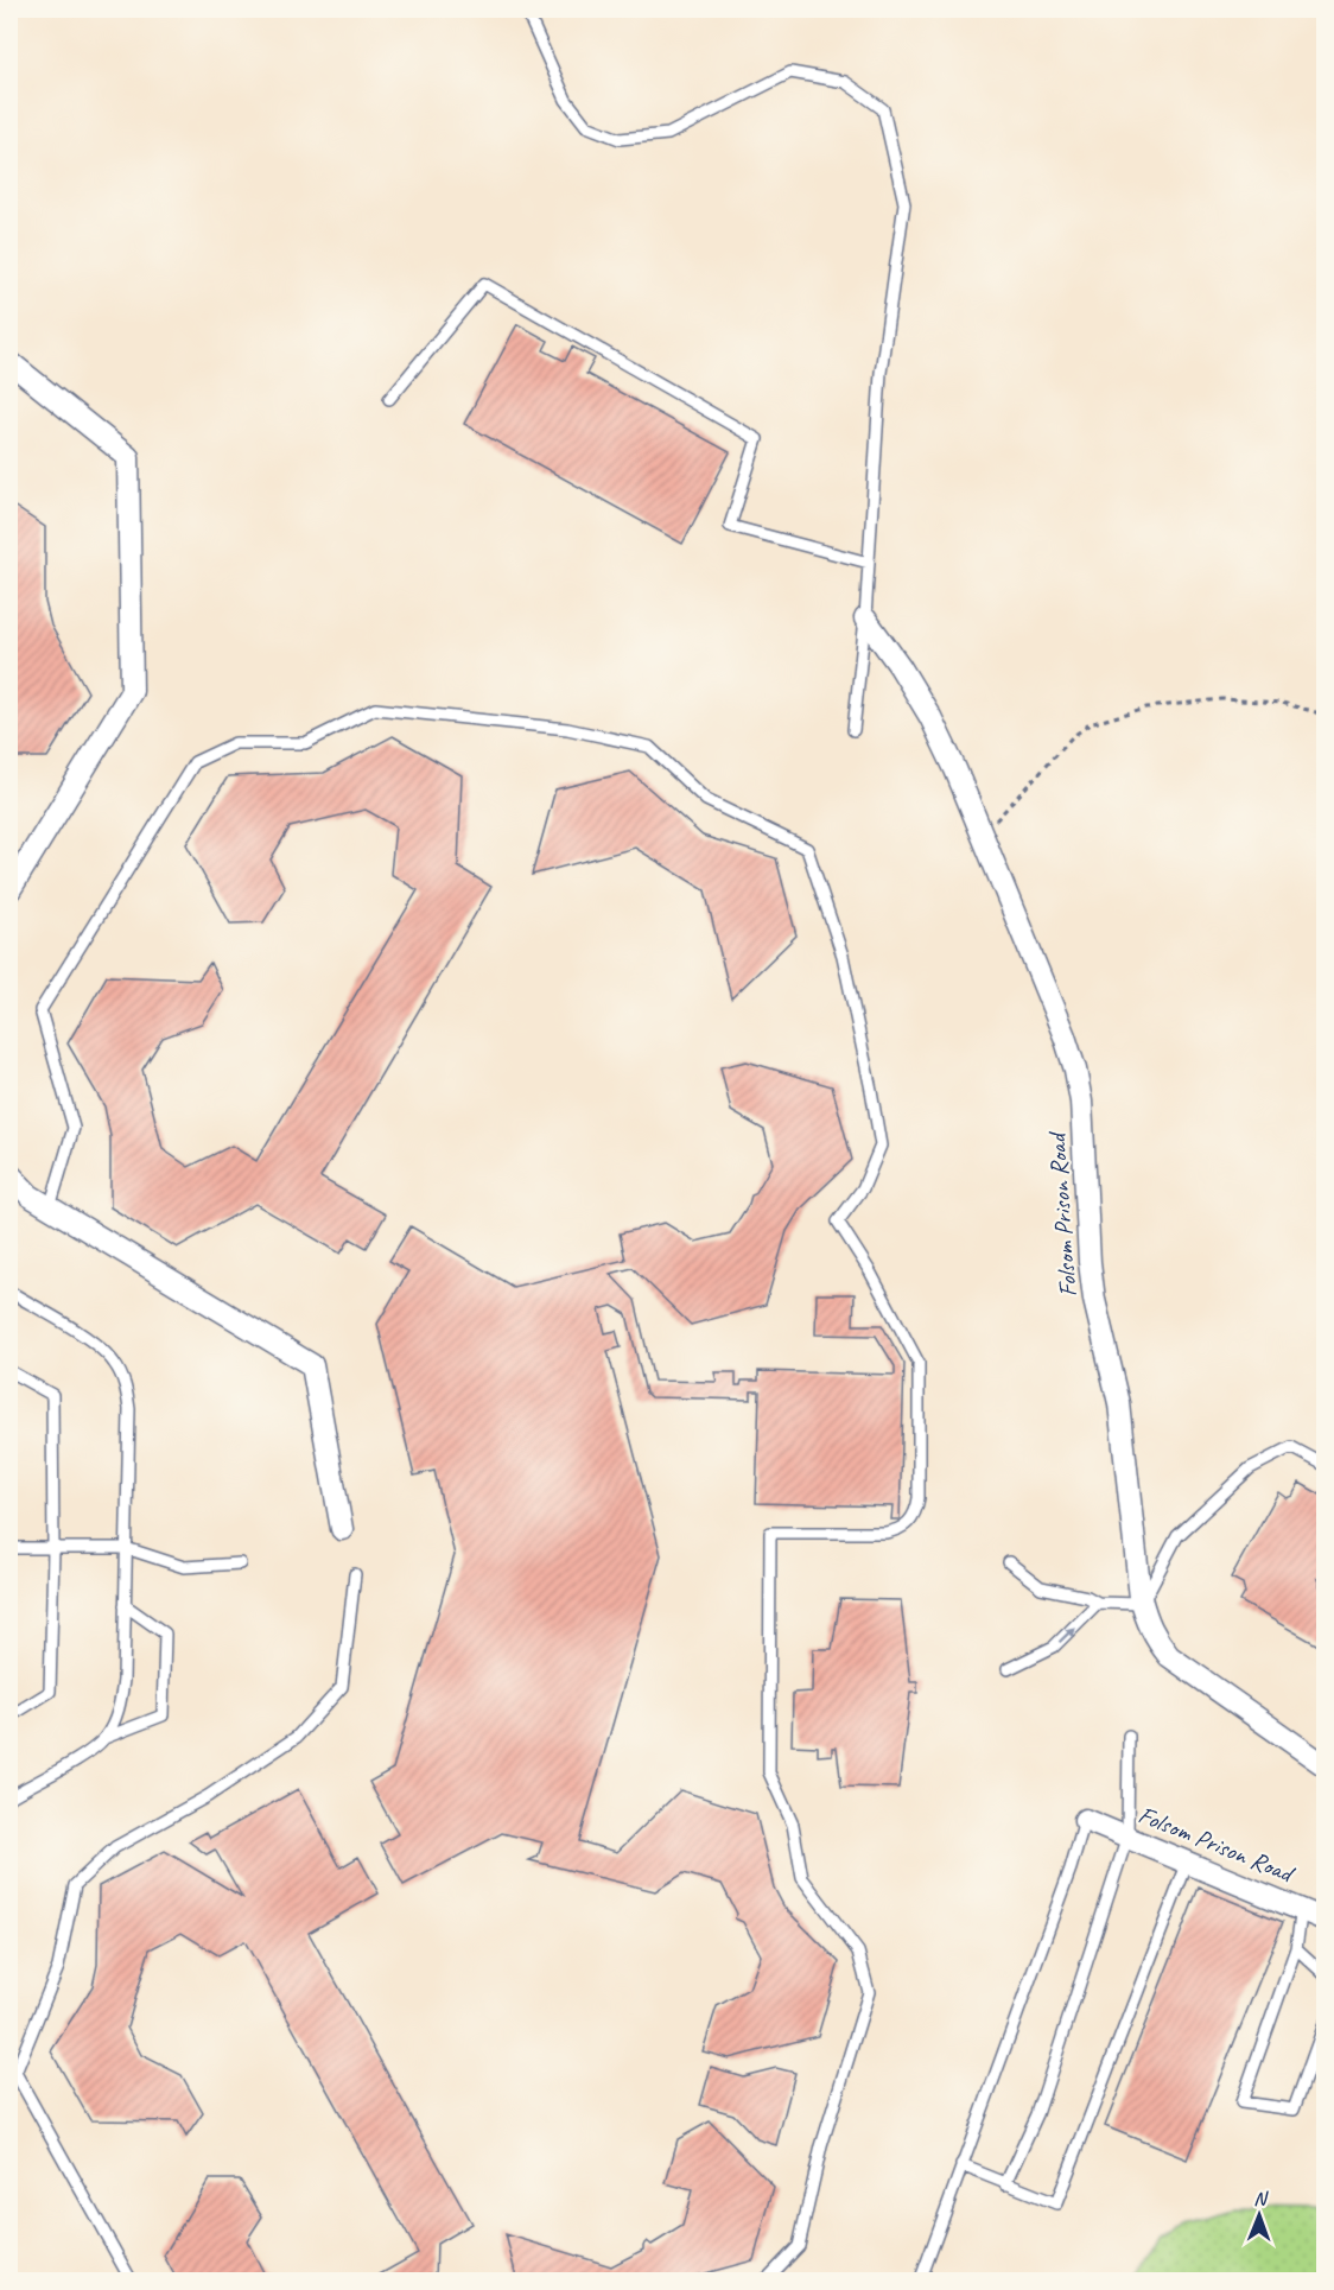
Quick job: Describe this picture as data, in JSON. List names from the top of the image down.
{
  "streets": {
    "street": ["Folsom Prison Road"]
  },
  "north": "top"
}
